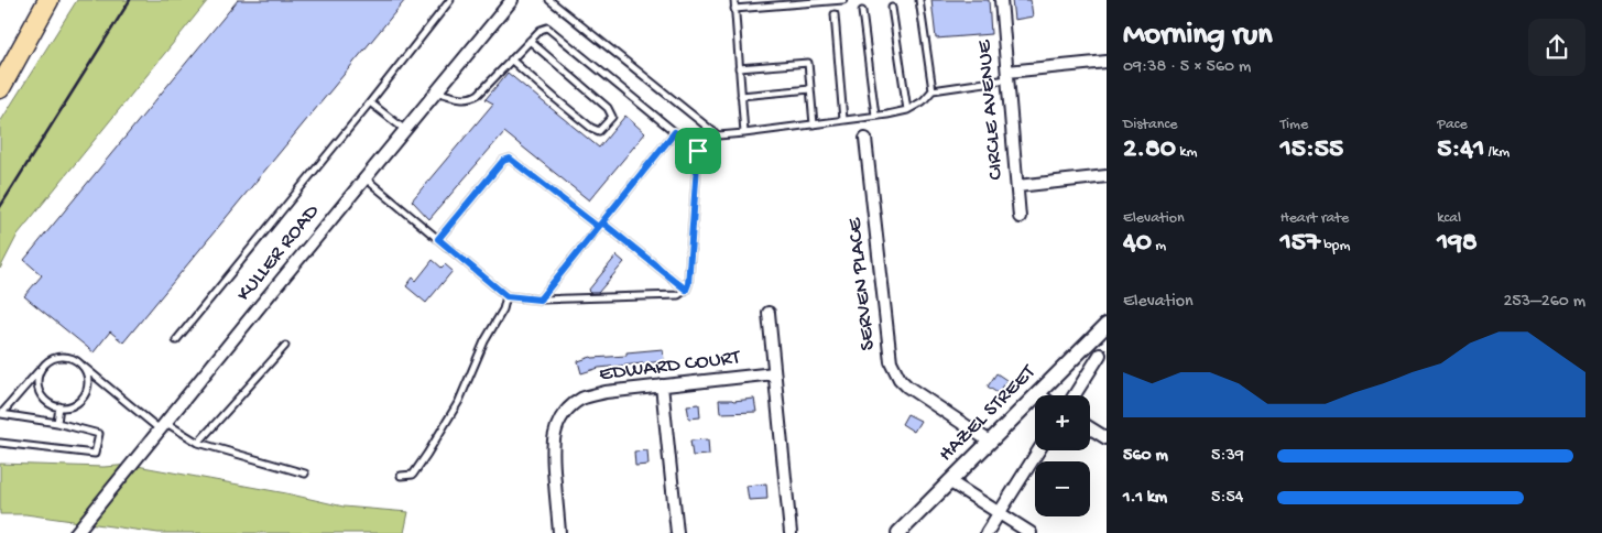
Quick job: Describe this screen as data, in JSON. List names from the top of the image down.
{
  "streets": {
    "street": [
      "CIRCLE AVENUE",
      "KULLER ROAD",
      "SERVEN PLACE",
      "EDWARD COURT",
      "HAZEL STREET"
    ]
  },
  "crossings": [
    ["SERVEN PLACE", "HAZEL STREET"]
  ],
  "page": {
    "heading": ["Morning run", "09:38 · 5 × 560 m"],
    "stats": [
      ["Distance", "2.80 km"],
      ["Time", "15:55"],
      ["Pace", "5:41 /km"],
      ["Elevation", "40 m"],
      ["Heart rate", "157 bpm"],
      ["kcal", "198"]
    ],
    "chart": ["Elevation", "253–260 m"],
    "map_buttons": ["+", "−"],
    "list": [
      {
        "name": "560 m",
        "note": "5:39"
      },
      {
        "name": "1.1 km",
        "note": "5:54"
      }
    ]
  }
}
